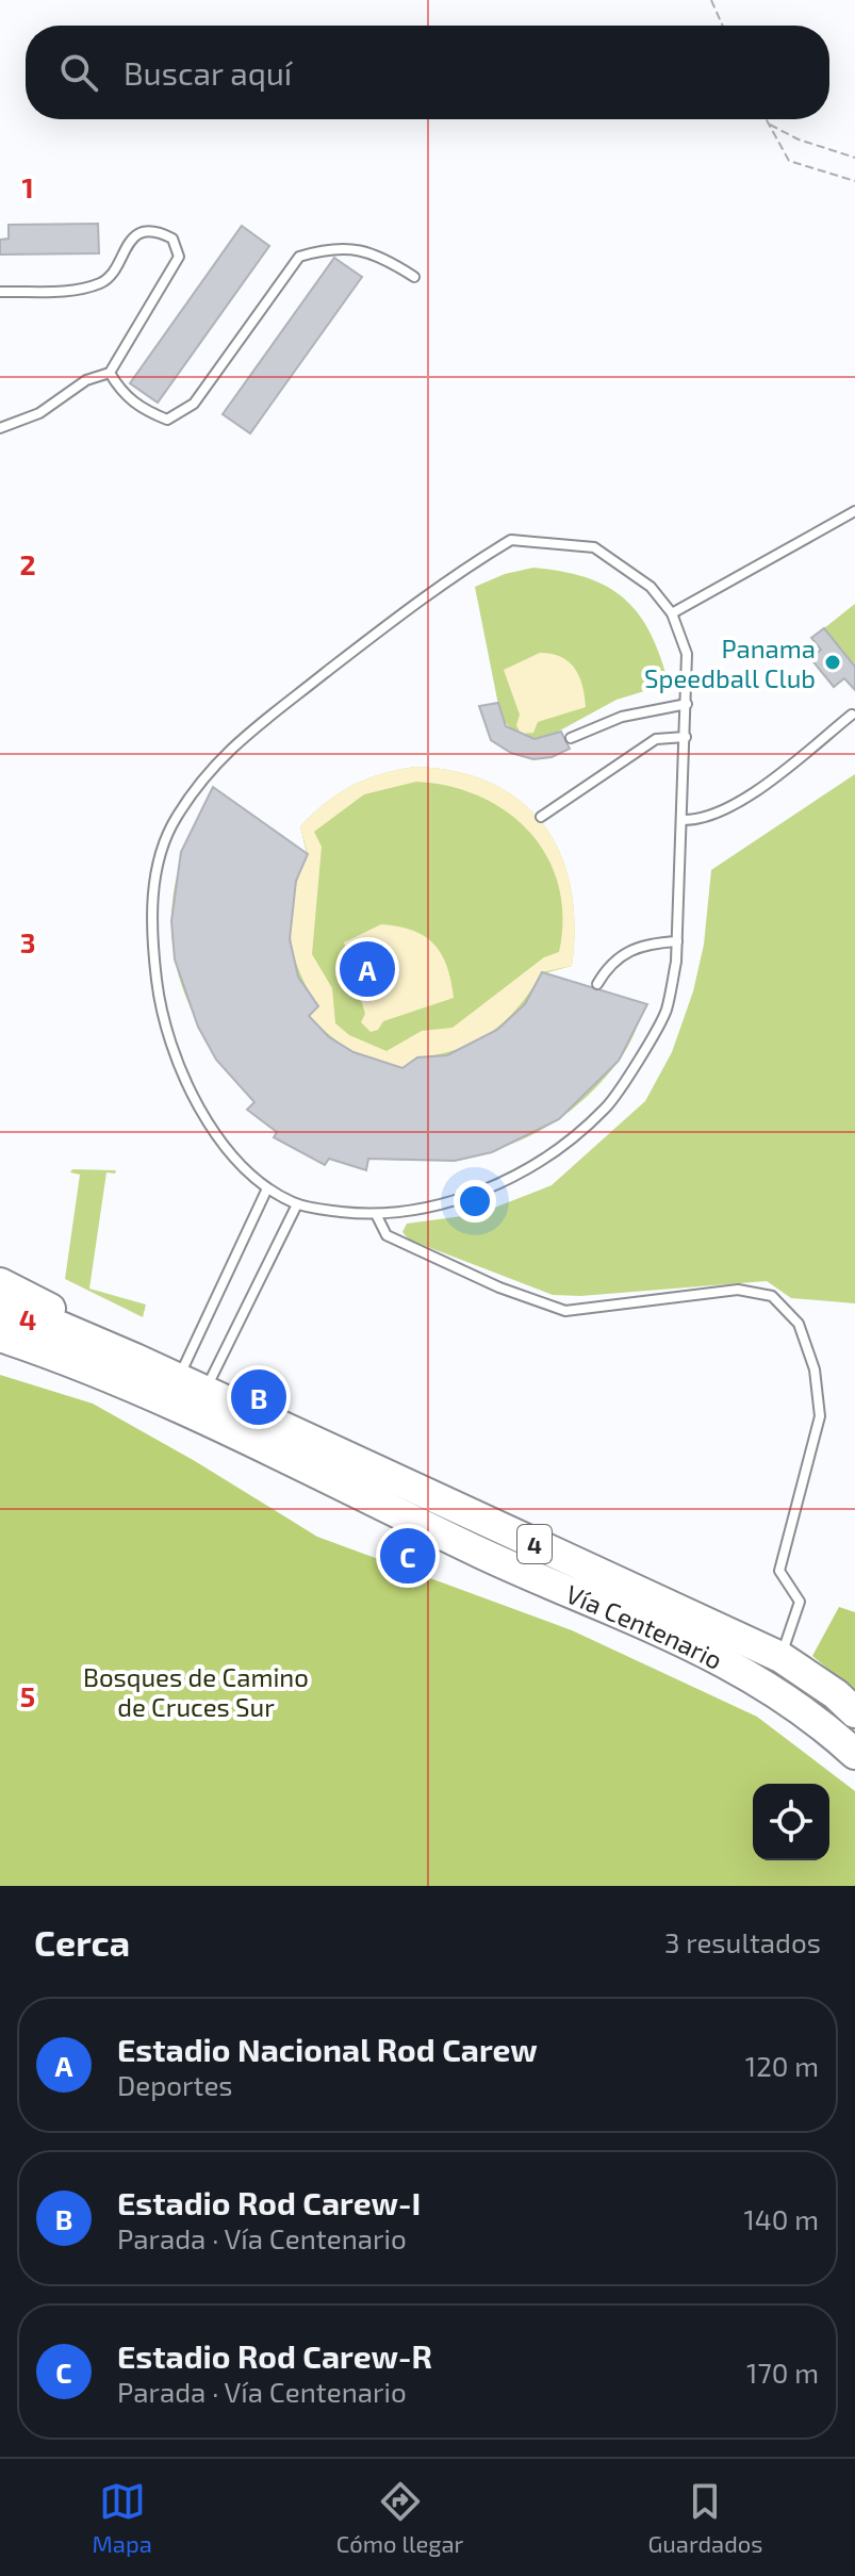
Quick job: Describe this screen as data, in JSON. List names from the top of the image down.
{
  "streets": {
    "highway": ["4", "Vía Centenario"]
  },
  "parks": ["Bosques de Camino de Cruces Sur"],
  "places": ["Panama Speedball Club"],
  "page": {
    "search": "Buscar aquí",
    "pins": ["A", "B", "C"],
    "heading": ["Cerca", "3 resultados"],
    "list": [
      {
        "mark": "A",
        "name": "Estadio Nacional Rod Carew",
        "note": "Deportes",
        "value": "120 m"
      },
      {
        "mark": "B",
        "name": "Estadio Rod Carew-I",
        "note": "Parada · Vía Centenario",
        "value": "140 m"
      },
      {
        "mark": "C",
        "name": "Estadio Rod Carew-R",
        "note": "Parada · Vía Centenario",
        "value": "170 m"
      }
    ],
    "nav": ["Mapa", "Cómo llegar", "Guardados"]
  },
  "grid": {
    "rows": [
      "1",
      "2",
      "3",
      "4",
      "5"
    ]
  }
}
